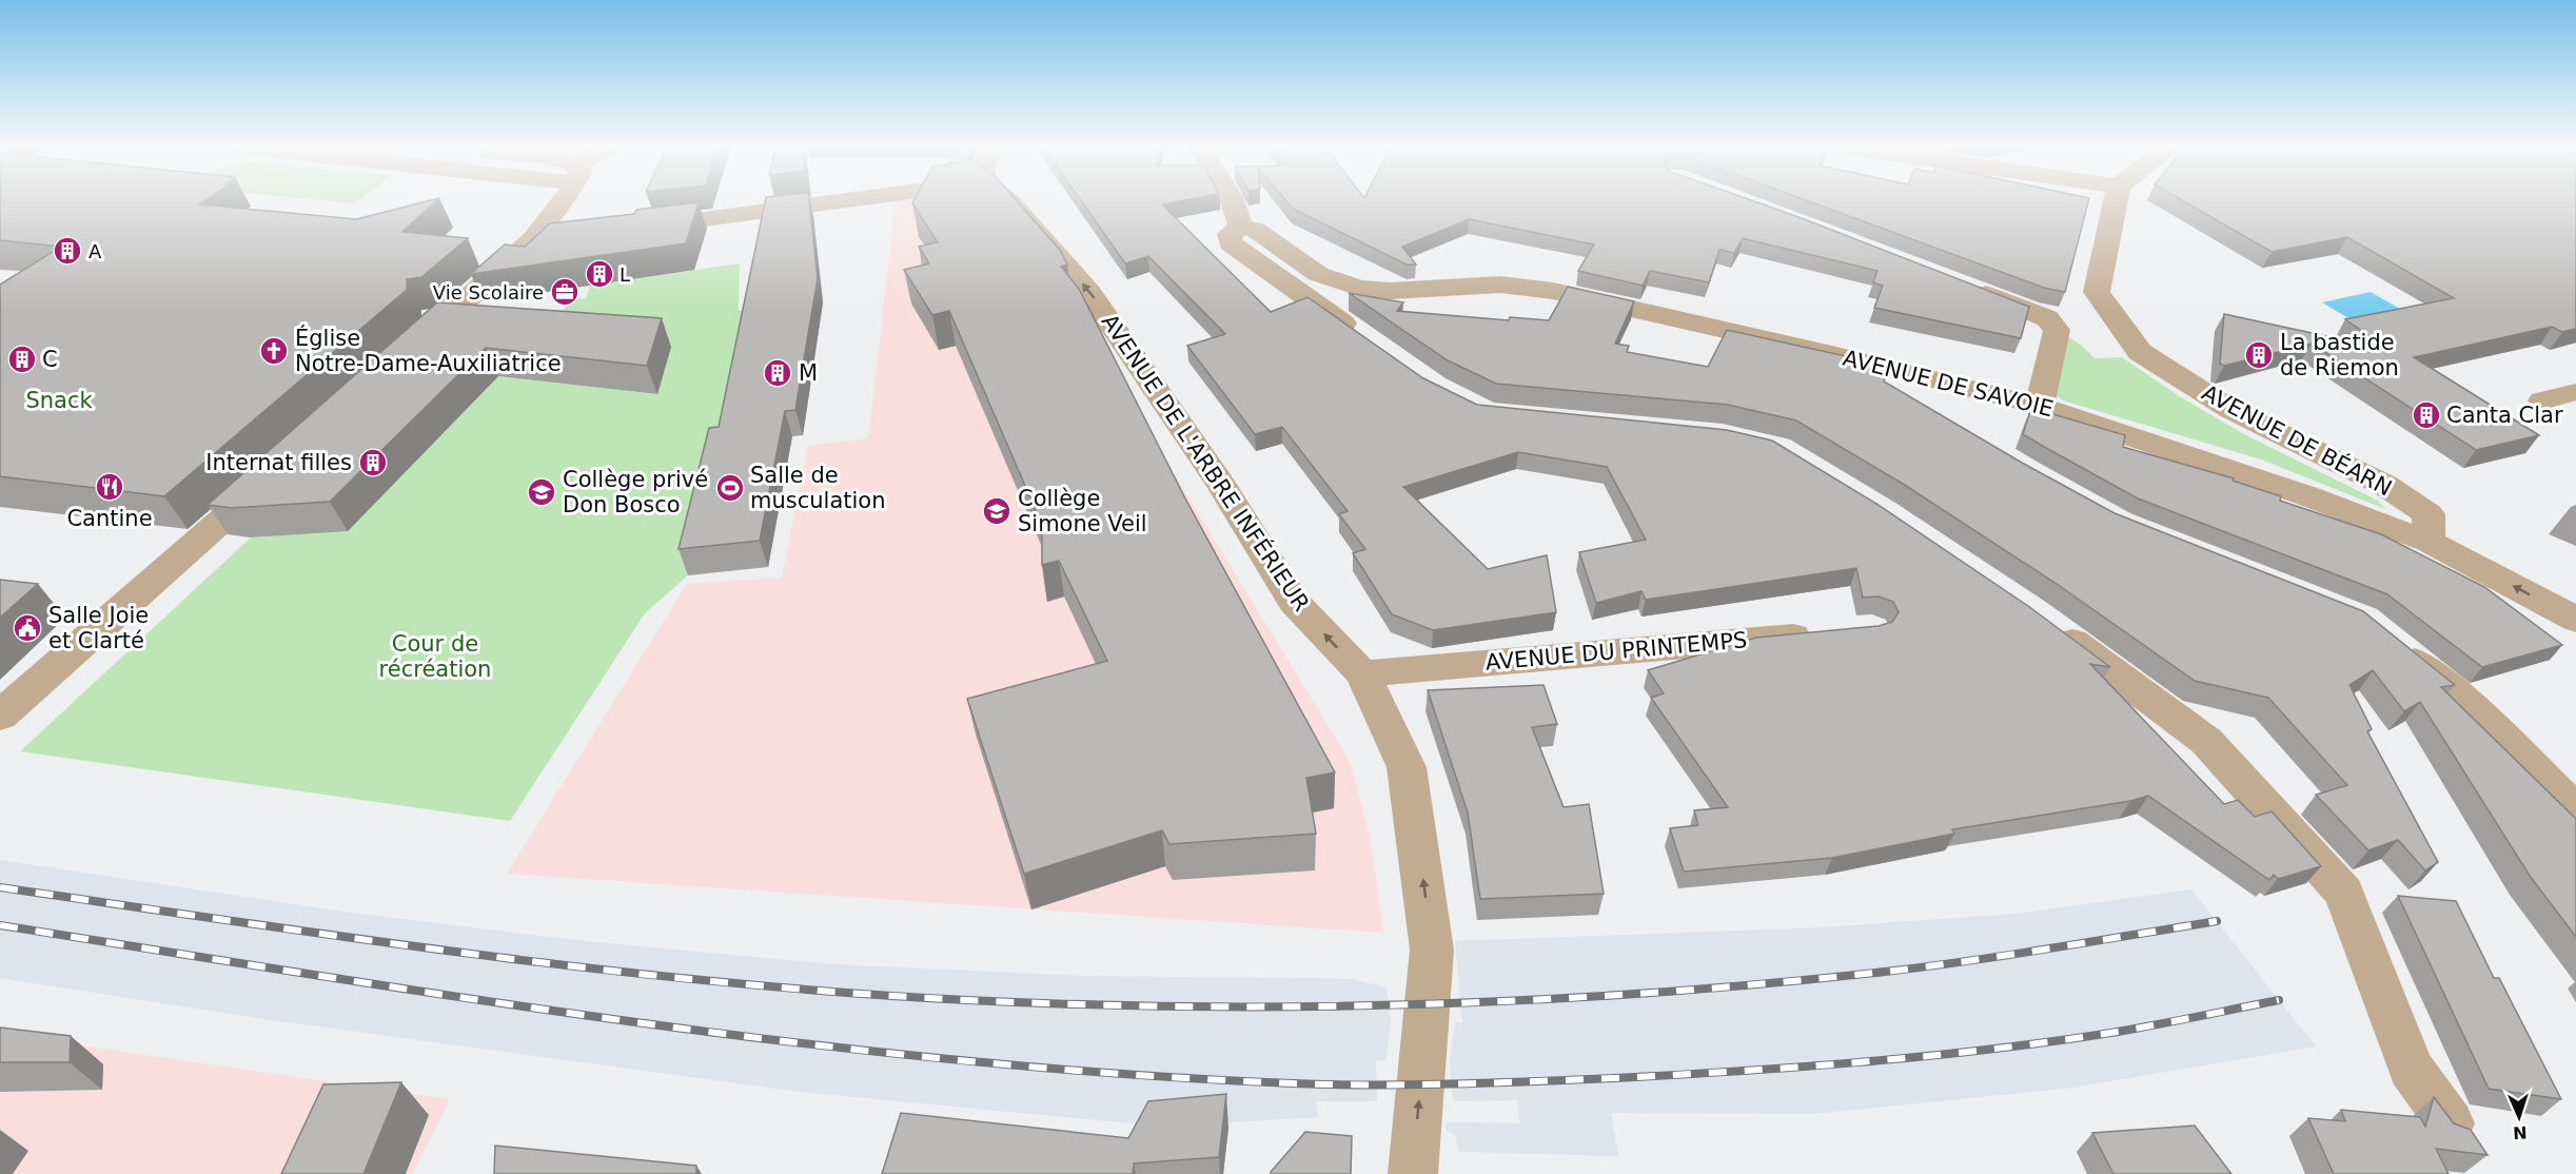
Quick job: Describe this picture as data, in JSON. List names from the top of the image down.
{
  "streets": {
    "street": [
      "AVENUE DE SAVOIE",
      "AVENUE DE BÉARN",
      "AVENUE DE L'ARBRE INFÉRIEUR",
      "AVENUE DU PRINTEMPS"
    ]
  },
  "crossings": [
    ["AVENUE DE SAVOIE", "AVENUE DE BÉARN"],
    ["AVENUE DE L'ARBRE INFÉRIEUR", "AVENUE DU PRINTEMPS"]
  ],
  "one_way": ["AVENUE DE L'ARBRE INFÉRIEUR"],
  "parks": ["Snack", "Cour de récréation"],
  "places": {
    "building": [
      "A",
      "L",
      "La bastide de Riemon",
      "C",
      "M",
      "Canta Clar",
      "Internat filles"
    ],
    "office": ["Vie Scolaire"],
    "church": ["Église Notre-Dame-Auxiliatrice"],
    "restaurant": ["Cantine"],
    "sports": ["Salle de musculation"],
    "school or university": ["Collège privé Don Bosco", "Collège Simone Veil"],
    "public building": ["Salle Joie et Clarté"]
  },
  "north": "bottom"
}
